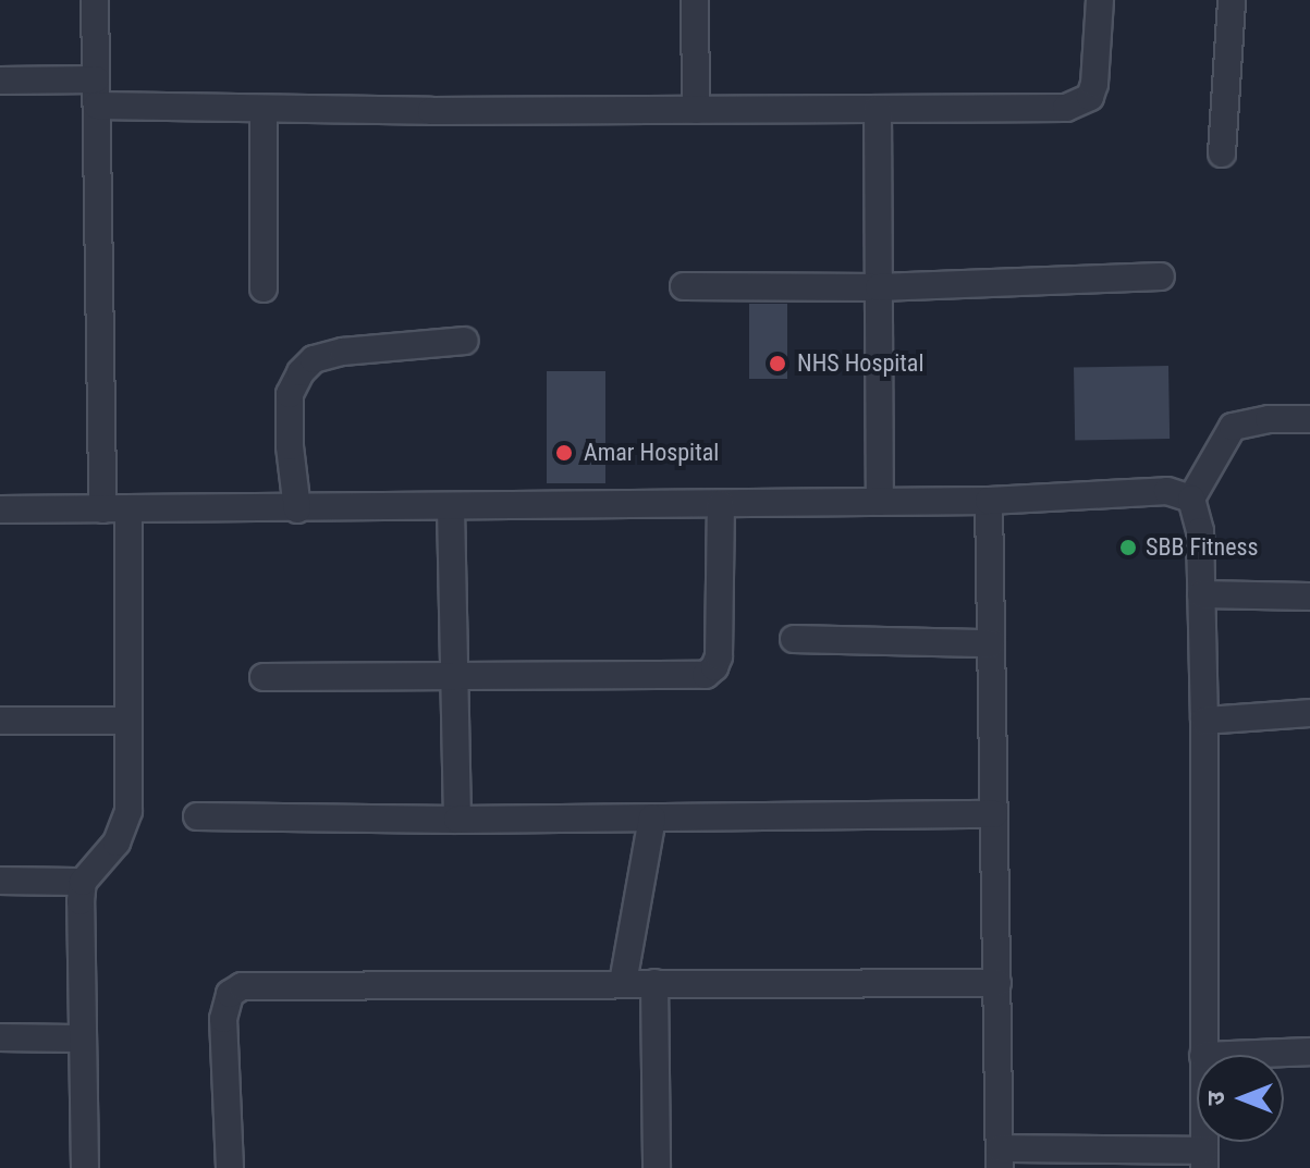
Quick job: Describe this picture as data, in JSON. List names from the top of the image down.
{
  "places": ["NHS Hospital", "Amar Hospital", "SBB Fitness"],
  "north": "left"
}
